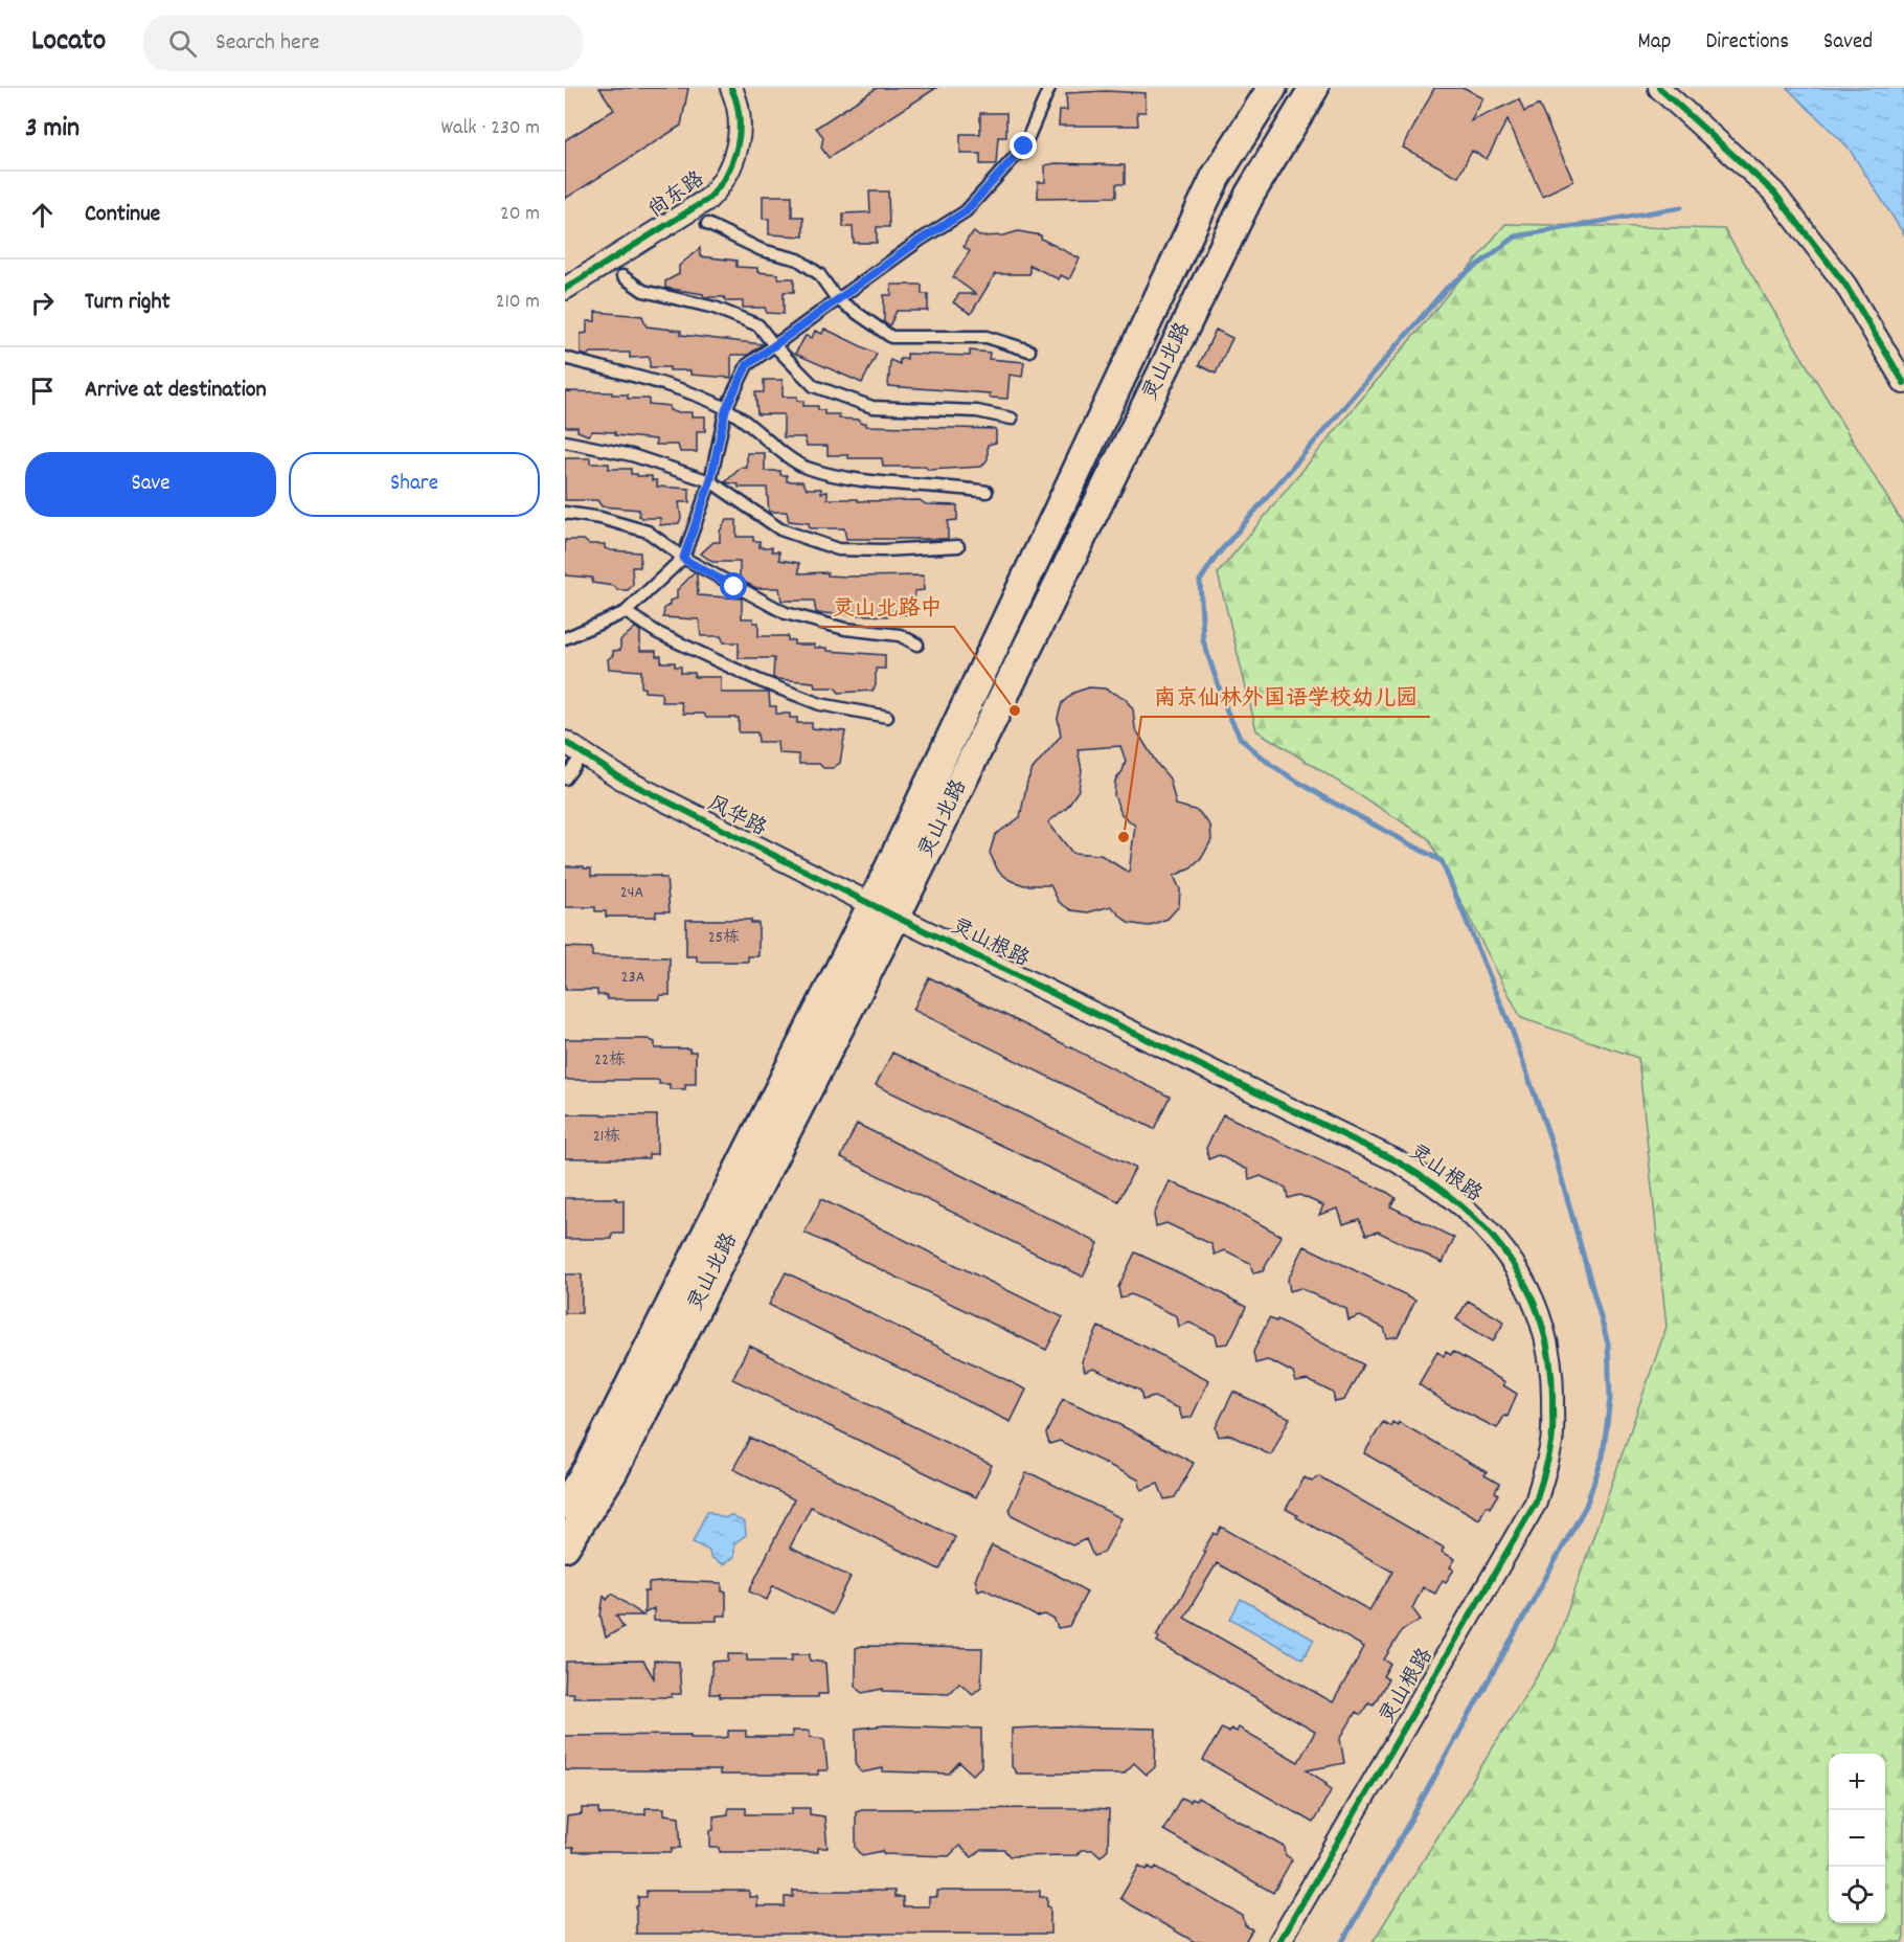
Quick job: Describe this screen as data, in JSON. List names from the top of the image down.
{
  "streets": {
    "main road": ["灵山北路"],
    "street": ["尚东路", "风华路", "灵山根路"]
  },
  "crossings": [
    ["灵山北路", "风华路"],
    ["灵山北路", "灵山根路"],
    ["风华路", "灵山根路"]
  ],
  "places": ["灵山北路中", "南京仙林外国语学校幼儿园"],
  "house_numbers": [
    "24A",
    "25栋",
    "23A",
    "22栋",
    "21栋"
  ],
  "page": {
    "header": "Locato",
    "search": "Search here",
    "nav": ["Map", "Directions", "Saved"],
    "heading": ["3 min", "Walk · 230 m"],
    "list": [
      ["Continue", "20 m"],
      ["Turn right", "210 m"],
      "Arrive at destination"
    ],
    "buttons": ["Save", "Share"],
    "map_buttons": ["+", "−"]
  }
}
